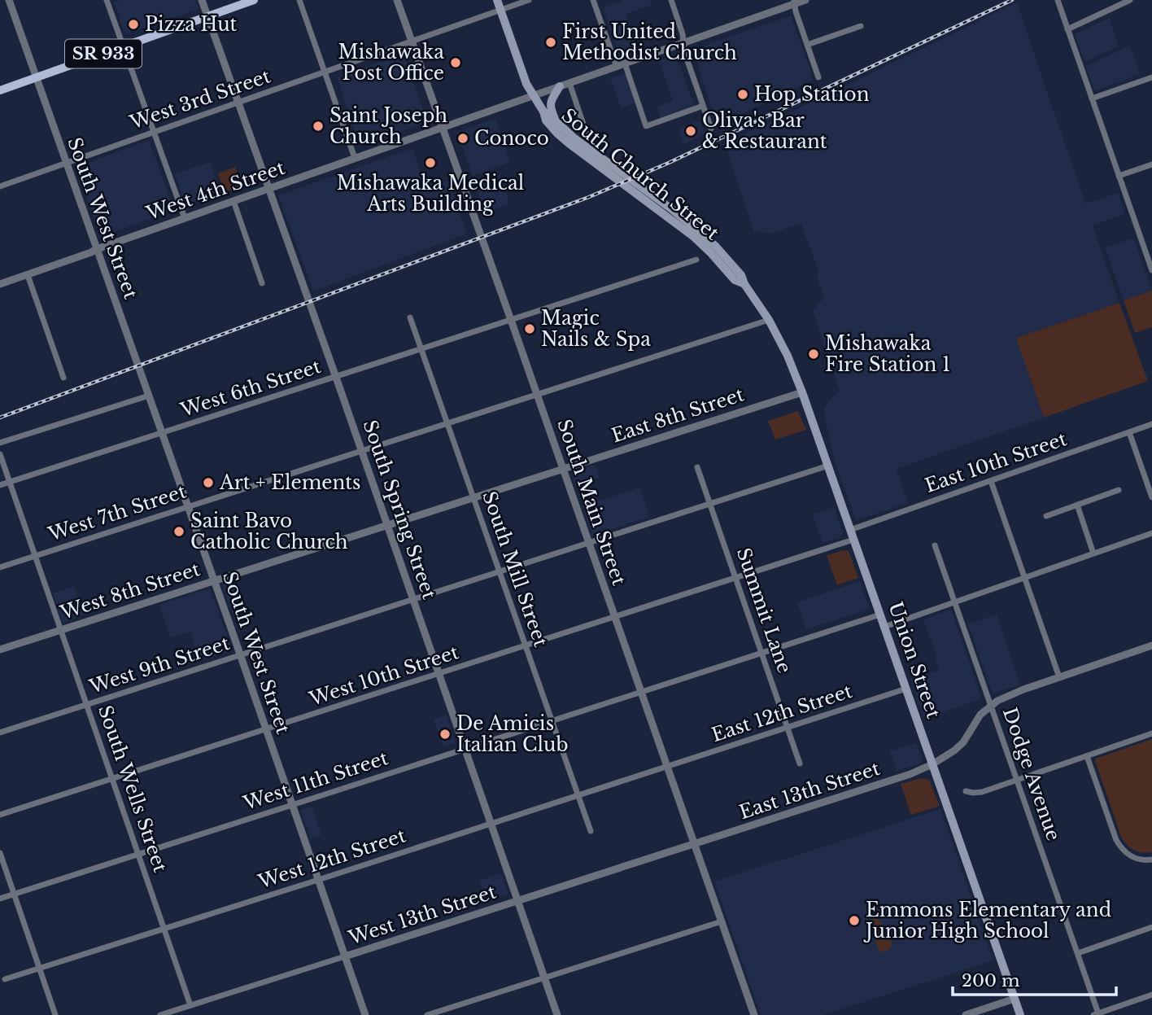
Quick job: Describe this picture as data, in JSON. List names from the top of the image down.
{
  "streets": {
    "main road": ["SR 933", "South Church Street", "Union Street"],
    "street": [
      "West 3rd Street",
      "West 4th Street",
      "South West Street",
      "West 6th Street",
      "East 8th Street",
      "East 10th Street",
      "South Main Street",
      "South Spring Street",
      "West 7th Street",
      "South Mill Street",
      "West 8th Street",
      "Summit Lane",
      "West 9th Street",
      "West 10th Street",
      "East 12th Street",
      "Dodge Avenue",
      "West 11th Street",
      "South Wells Street",
      "East 13th Street",
      "West 12th Street",
      "West 13th Street"
    ]
  },
  "crossings": [
    ["SR 933", "South West Street"],
    ["SR 933", "South Spring Street"],
    ["West 3rd Street", "South Church Street"],
    ["West 3rd Street", "South West Street"],
    ["West 3rd Street", "South Main Street"],
    ["West 3rd Street", "South Spring Street"],
    ["South Church Street", "West 4th Street"],
    ["South Church Street", "West 7th Street"],
    ["South Church Street", "Union Street"],
    ["West 4th Street", "South West Street"],
    ["West 4th Street", "South Main Street"],
    ["West 4th Street", "South Spring Street"],
    ["South West Street", "West 6th Street"],
    ["South West Street", "West 7th Street"],
    ["South West Street", "West 8th Street"],
    ["South West Street", "West 9th Street"],
    ["South West Street", "West 10th Street"],
    ["South West Street", "West 11th Street"],
    ["South West Street", "West 12th Street"],
    ["South West Street", "West 13th Street"],
    ["West 6th Street", "South Main Street"],
    ["West 6th Street", "South Spring Street"],
    ["West 6th Street", "South Mill Street"],
    ["West 6th Street", "South Wells Street"],
    ["East 8th Street", "South Main Street"],
    ["East 8th Street", "West 8th Street"],
    ["East 8th Street", "Union Street"],
    ["East 10th Street", "Union Street"],
    ["South Main Street", "West 7th Street"],
    ["South Main Street", "West 8th Street"],
    ["South Main Street", "West 9th Street"],
    ["South Main Street", "West 10th Street"],
    ["South Main Street", "East 12th Street"],
    ["South Main Street", "West 11th Street"],
    ["South Main Street", "East 13th Street"],
    ["South Main Street", "West 12th Street"],
    ["South Main Street", "West 13th Street"],
    ["South Spring Street", "West 7th Street"],
    ["South Spring Street", "West 8th Street"],
    ["South Spring Street", "West 9th Street"],
    ["South Spring Street", "West 10th Street"],
    ["South Spring Street", "West 11th Street"],
    ["South Spring Street", "West 12th Street"],
    ["South Spring Street", "West 13th Street"],
    ["West 7th Street", "South Mill Street"],
    ["West 7th Street", "Union Street"],
    ["West 7th Street", "South Wells Street"],
    ["South Mill Street", "West 8th Street"],
    ["South Mill Street", "West 9th Street"],
    ["South Mill Street", "West 10th Street"],
    ["South Mill Street", "West 11th Street"],
    ["South Mill Street", "West 12th Street"],
    ["West 8th Street", "South Wells Street"],
    ["Summit Lane", "West 9th Street"],
    ["Summit Lane", "East 12th Street"],
    ["Summit Lane", "West 11th Street"],
    ["Union Street", "West 9th Street"],
    ["Union Street", "East 12th Street"],
    ["Union Street", "West 11th Street"],
    ["Union Street", "East 13th Street"],
    ["West 9th Street", "South Wells Street"],
    ["West 10th Street", "South Wells Street"],
    ["East 12th Street", "West 12th Street"],
    ["West 11th Street", "South Wells Street"],
    ["South Wells Street", "West 12th Street"],
    ["South Wells Street", "West 13th Street"],
    ["East 13th Street", "West 13th Street"]
  ],
  "places": [
    "Pizza Hut",
    "First United Methodist Church",
    "Mishawaka Post Office",
    "Hop Station",
    "Saint Joseph Church",
    "Oliva's Bar & Restaurant",
    "Conoco",
    "Mishawaka Medical Arts Building",
    "Magic Nails & Spa",
    "Mishawaka Fire Station 1",
    "Art + Elements",
    "Saint Bavo Catholic Church",
    "De Amicis Italian Club",
    "Emmons Elementary and Junior High School"
  ],
  "scale_bar": "200 m"
}
